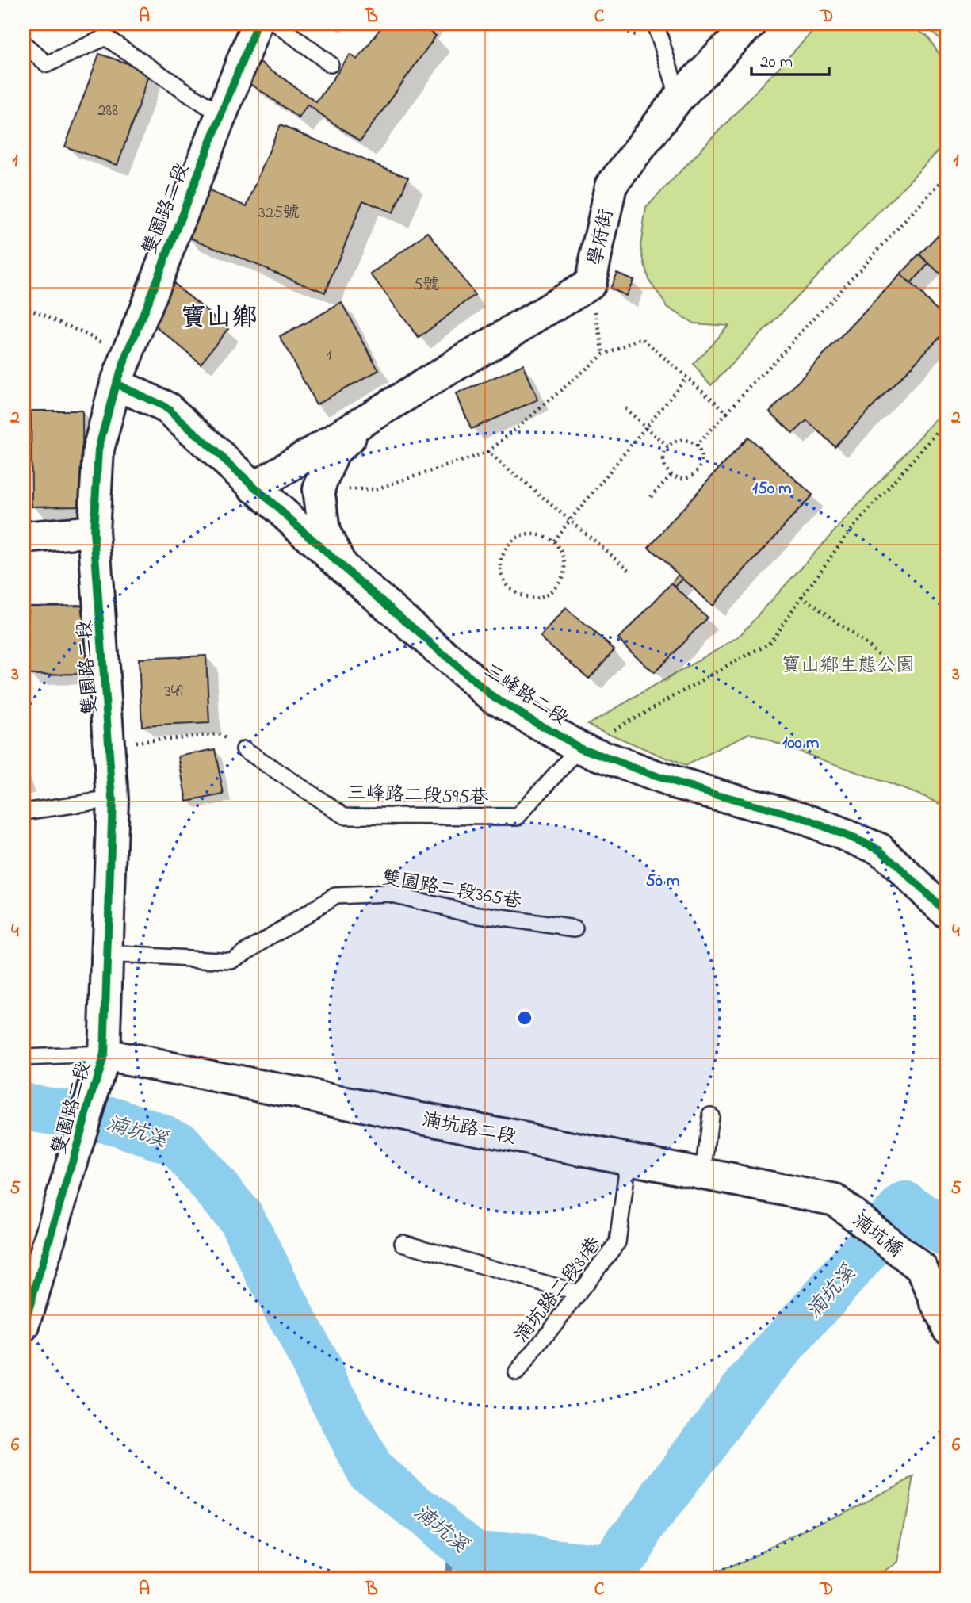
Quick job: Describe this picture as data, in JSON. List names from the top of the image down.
{
  "streets": {
    "street": [
      "雙園路二段",
      "學府街",
      "三峰路二段",
      "湳坑路二段",
      "湳坑橋"
    ],
    "lane": ["三峰路二段595巷", "雙園路二段365巷", "湳坑路二段81巷"]
  },
  "crossings": [
    ["雙園路二段", "三峰路二段"],
    ["雙園路二段", "雙園路二段365巷"],
    ["雙園路二段", "湳坑路二段"],
    ["學府街", "三峰路二段"],
    ["三峰路二段", "三峰路二段595巷"],
    ["湳坑路二段", "湳坑橋"],
    ["湳坑路二段", "湳坑路二段81巷"]
  ],
  "districts": ["寶山鄉"],
  "water": ["湳坑溪"],
  "parks": ["寶山鄉生態公園"],
  "house_numbers": [
    "288",
    "325號",
    "5號",
    "1",
    "349"
  ],
  "scale_bar": "20 m",
  "grid": {
    "columns": [
      "A",
      "B",
      "C",
      "D"
    ],
    "rows": [
      "1",
      "2",
      "3",
      "4",
      "5",
      "6"
    ]
  },
  "rings": ["150 m", "100 m", "50 m"]
}
